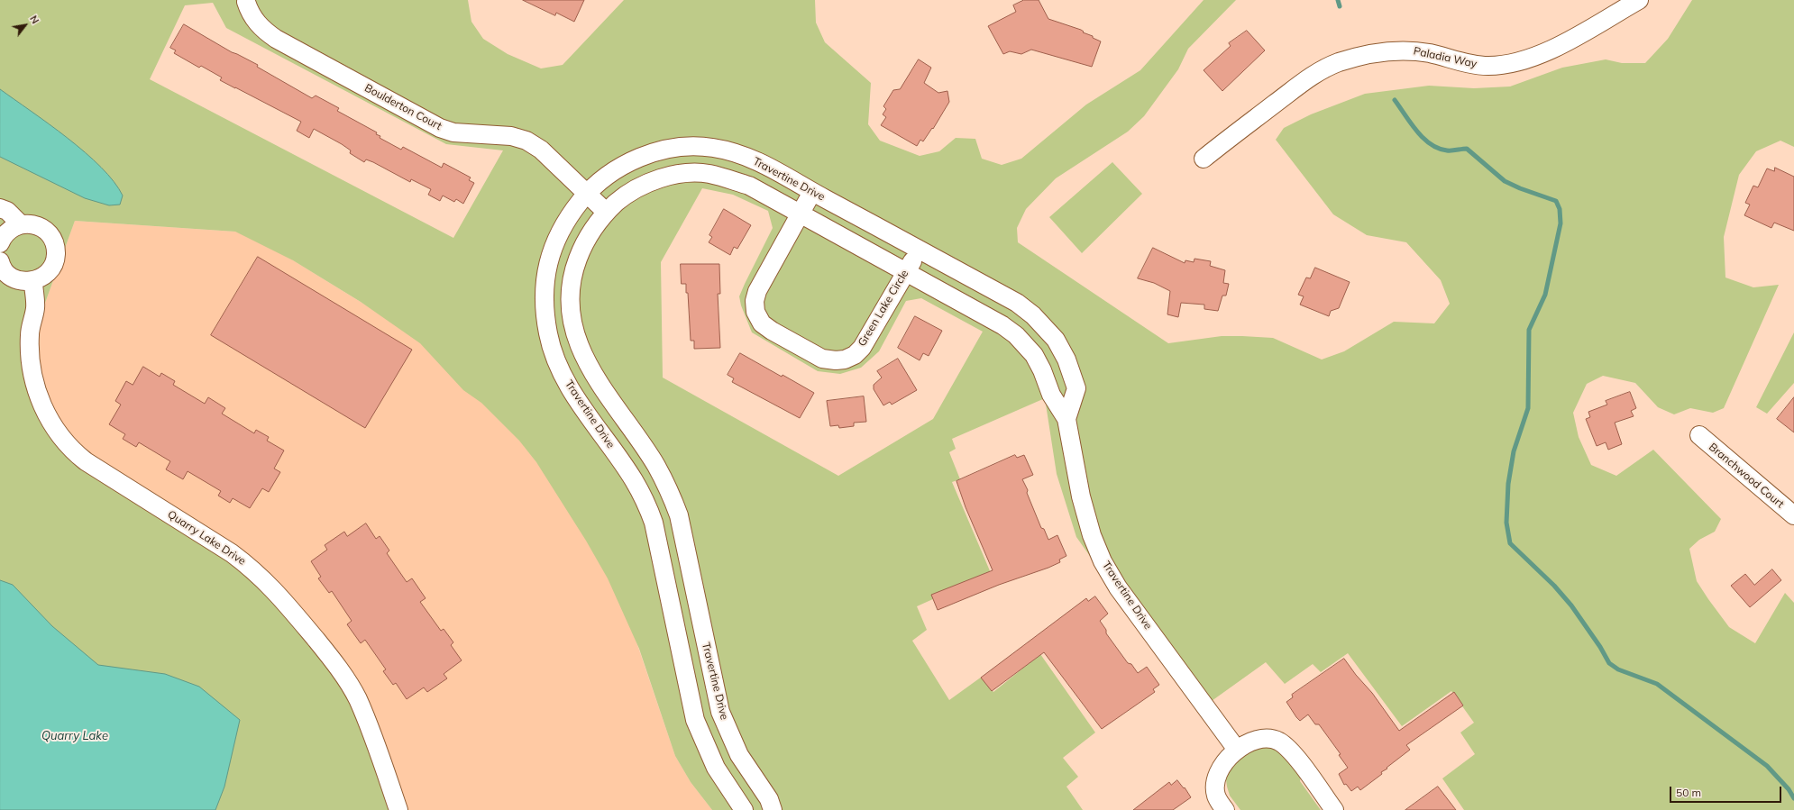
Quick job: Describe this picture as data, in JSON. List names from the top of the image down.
{
  "streets": {
    "street": [
      "Paladia Way",
      "Boulderton Court",
      "Travertine Drive",
      "Green Lake Circle",
      "Branchwood Court",
      "Quarry Lake Drive"
    ]
  },
  "crossings": [
    ["Boulderton Court", "Travertine Drive"],
    ["Travertine Drive", "Green Lake Circle"]
  ],
  "water": ["Quarry Lake"],
  "scale_bar": "50 m",
  "north": "top right"
}
